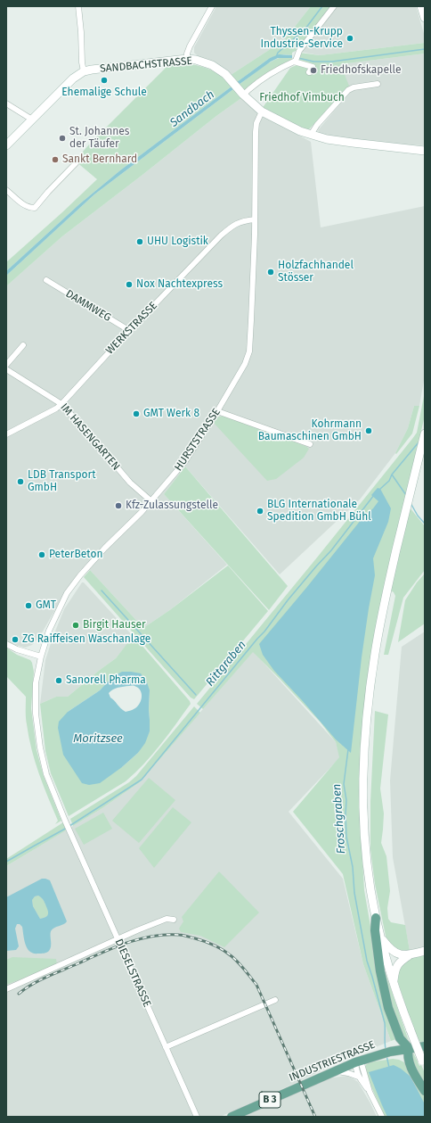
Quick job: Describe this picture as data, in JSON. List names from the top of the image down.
{
  "streets": {
    "main road": ["SANDBACHSTRASSE", "INDUSTRIESTRASSE", "B 3"],
    "street": [
      "DAMMWEG",
      "WERKSTRASSE",
      "IM HASENGARTEN",
      "HURSTSTRASSE",
      "DIESELSTRASSE"
    ]
  },
  "crossings": [
    ["SANDBACHSTRASSE", "HURSTSTRASSE"],
    ["DAMMWEG", "WERKSTRASSE"],
    ["WERKSTRASSE", "IM HASENGARTEN"],
    ["WERKSTRASSE", "HURSTSTRASSE"],
    ["IM HASENGARTEN", "HURSTSTRASSE"],
    ["HURSTSTRASSE", "DIESELSTRASSE"]
  ],
  "water": [
    "Sandbach",
    "Rittgraben",
    "Moritzsee",
    "Froschgraben"
  ],
  "parks": ["Friedhof Vimbuch"],
  "places": [
    "Thyssen-Krupp Industrie-Service",
    "Friedhofskapelle",
    "Ehemalige Schule",
    "St. Johannes der Täufer",
    "Sankt Bernhard",
    "UHU Logistik",
    "Holzfachhandel Stösser",
    "Nox Nachtexpress",
    "GMT Werk 8",
    "Kohrmann Baumaschinen GmbH",
    "LDB Transport GmbH",
    "Kfz-Zulassungstelle",
    "BLG Internationale Spedition GmbH Bühl",
    "PeterBeton",
    "GMT",
    "Birgit Hauser",
    "ZG Raiffeisen Waschanlage",
    "Sanorell Pharma"
  ]
}
